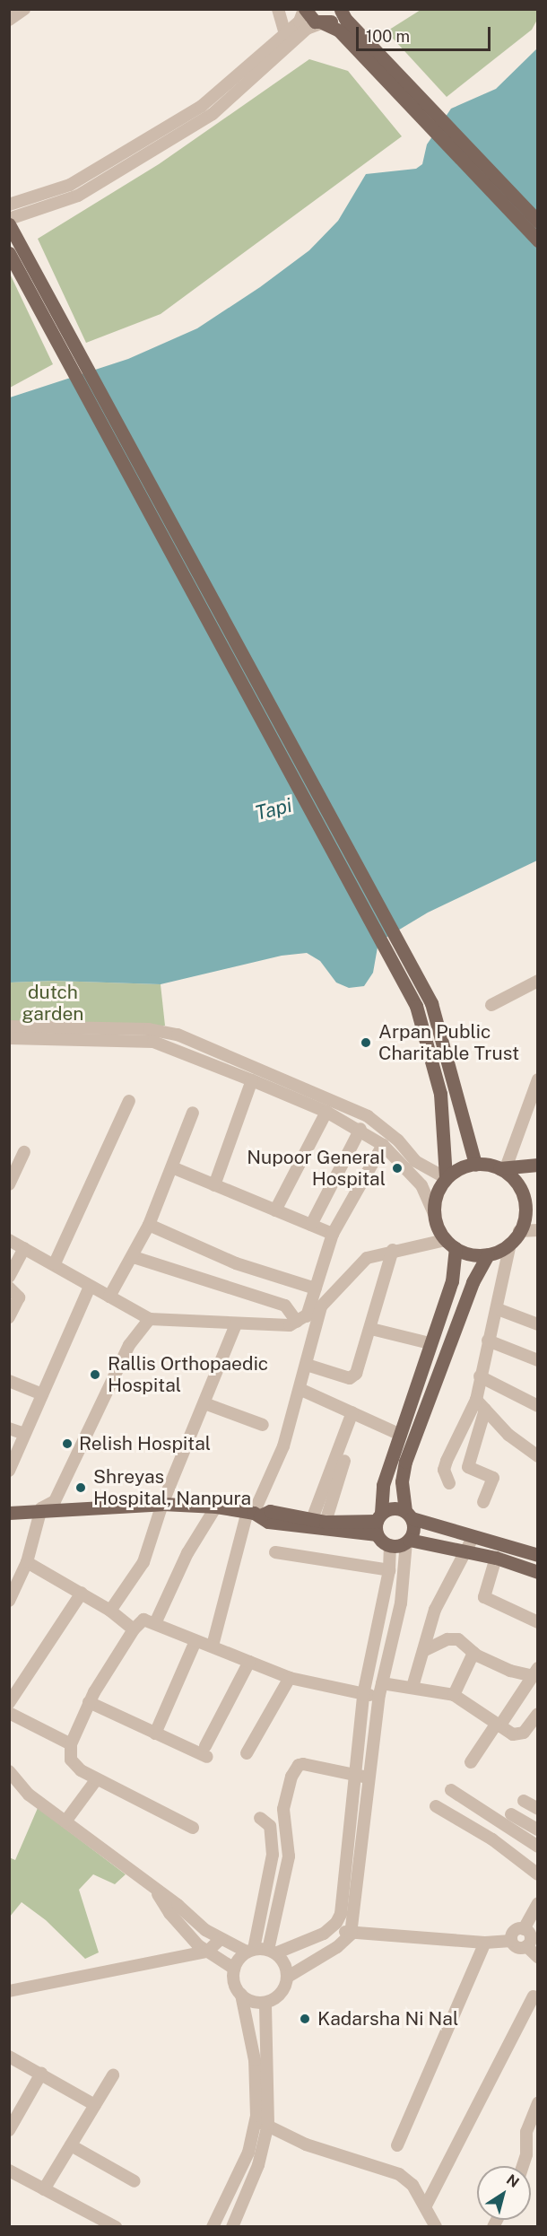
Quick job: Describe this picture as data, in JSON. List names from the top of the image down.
{
  "water": ["Tapi"],
  "parks": ["dutch garden"],
  "places": [
    "Arpan Public Charitable Trust",
    "Nupoor General Hospital",
    "Rallis Orthopaedic Hospital",
    "Relish Hospital",
    "Shreyas Hospital, Nanpura",
    "Kadarsha Ni Nal"
  ],
  "scale_bar": "100 m",
  "north": "top right"
}
